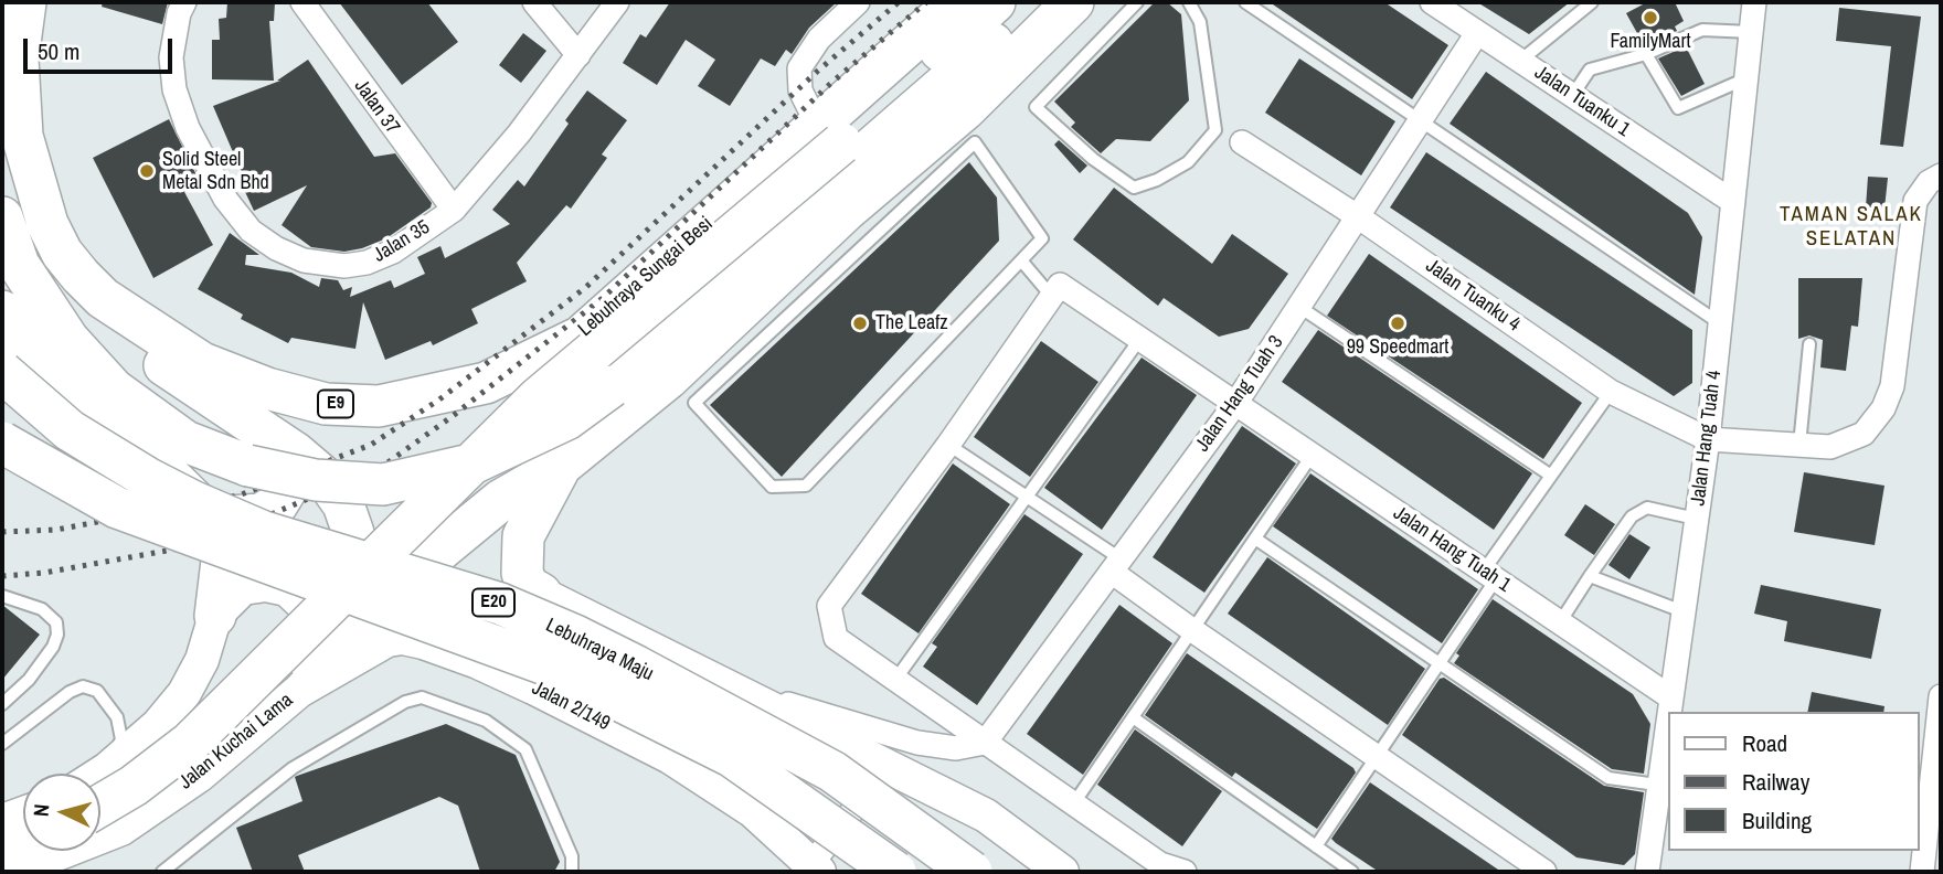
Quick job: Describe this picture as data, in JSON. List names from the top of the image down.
{
  "streets": {
    "highway": [
      "Lebuhraya Sungai Besi",
      "E9",
      "E20",
      "Lebuhraya Maju"
    ],
    "main road": ["Jalan 2/149", "Jalan Kuchai Lama"],
    "street": [
      "Jalan Tuanku 1",
      "Jalan 37",
      "Jalan 35",
      "Jalan Tuanku 4",
      "Jalan Hang Tuah 3",
      "Jalan Hang Tuah 4",
      "Jalan Hang Tuah 1"
    ]
  },
  "crossings": [
    ["Jalan Tuanku 1", "Jalan Hang Tuah 3"],
    ["Jalan Tuanku 1", "Jalan Hang Tuah 4"],
    ["Jalan 37", "Jalan 35"],
    ["Jalan Tuanku 4", "Jalan Hang Tuah 3"],
    ["Jalan Tuanku 4", "Jalan Hang Tuah 4"],
    ["Jalan Hang Tuah 3", "Jalan Hang Tuah 1"],
    ["Jalan Hang Tuah 4", "Jalan Hang Tuah 1"],
    ["Jalan 2/149", "Jalan Kuchai Lama"]
  ],
  "districts": ["TAMAN SALAK SELATAN"],
  "places": [
    "FamilyMart",
    "Solid Steel Metal Sdn Bhd",
    "The Leafz",
    "99 Speedmart"
  ],
  "legend": ["Road", "Railway", "Building"],
  "scale_bar": "50 m",
  "north": "left"
}
